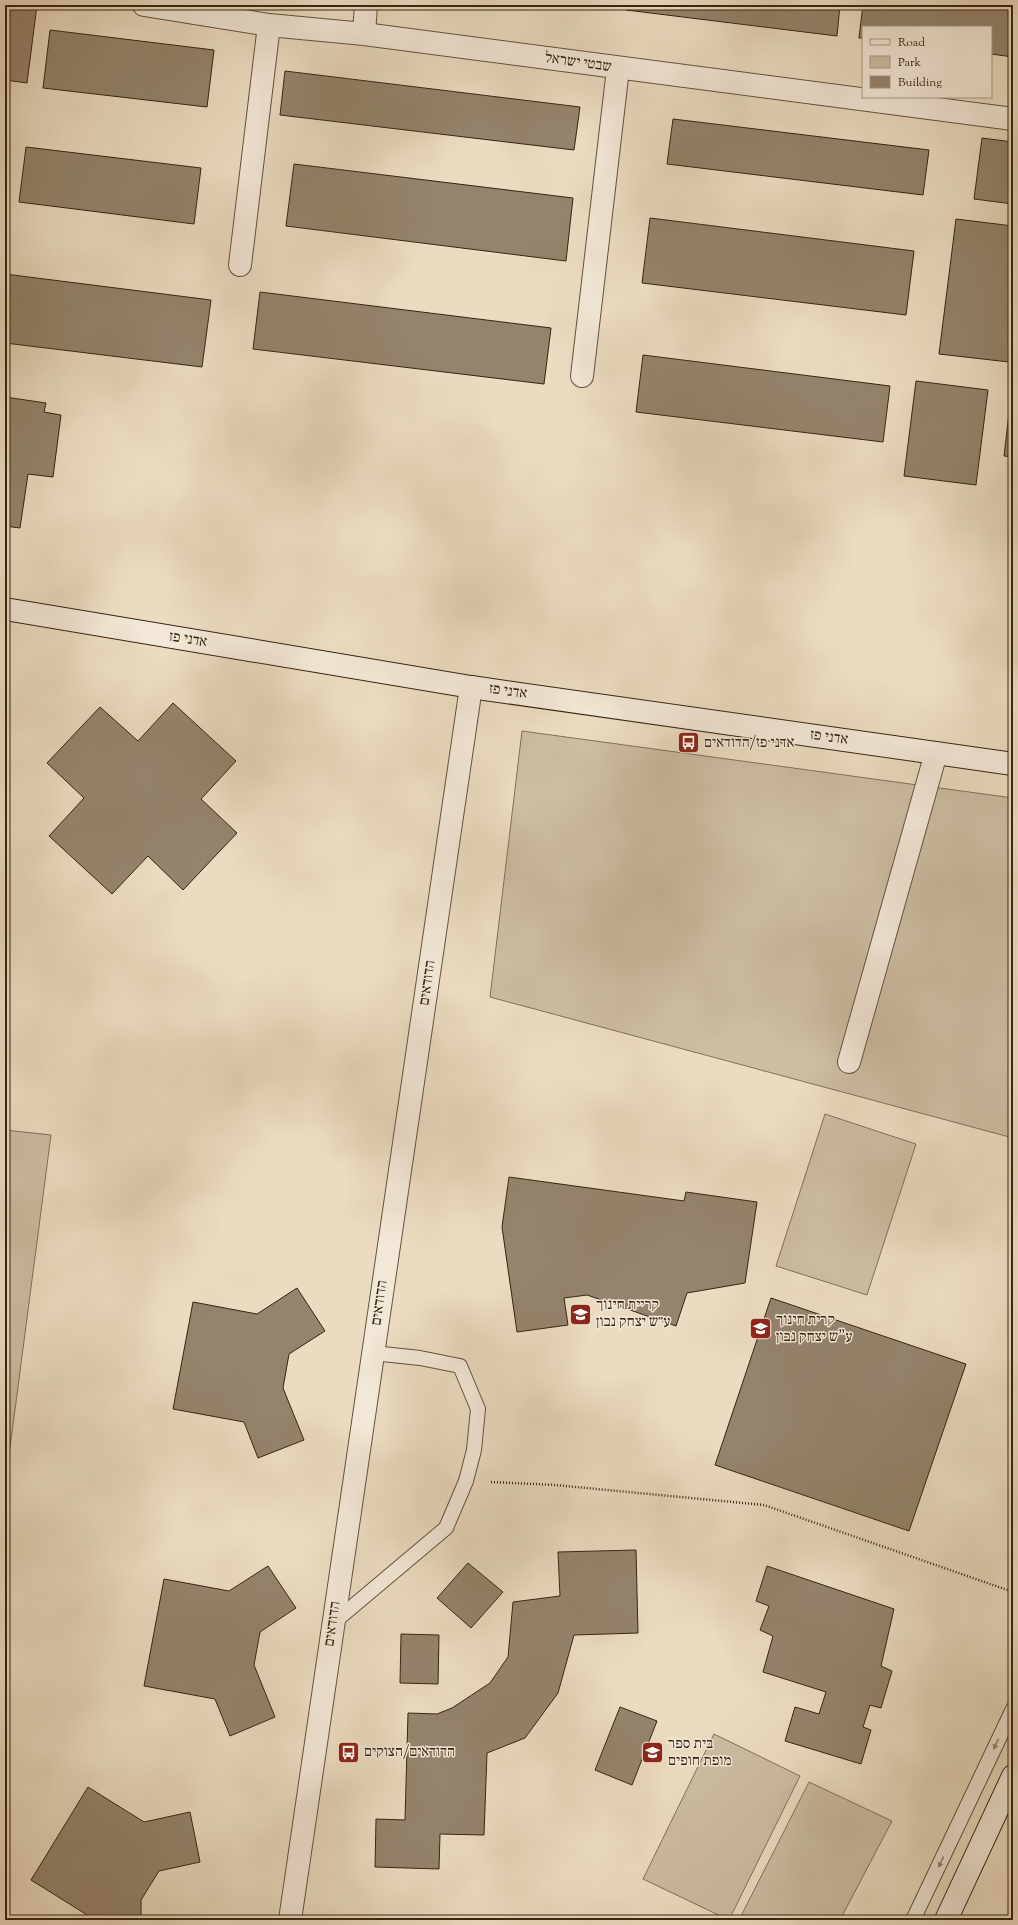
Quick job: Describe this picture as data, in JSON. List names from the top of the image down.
{
  "streets": {
    "street": ["שבטי ישראל", "אדני פז", "הדודאים"]
  },
  "crossings": [
    ["אדני פז", "הדודאים"]
  ],
  "places": {
    "bus stop": ["אדני פז/הדודאים", "הדודאים/הצוקים"],
    "school or university": ["קריית חינוך ע״ש יצחק נבון", "קרית חינוך ע\"ש יצחק נבון", "בית ספר מופת חופים"]
  },
  "legend": ["Road", "Park", "Building"]
}
